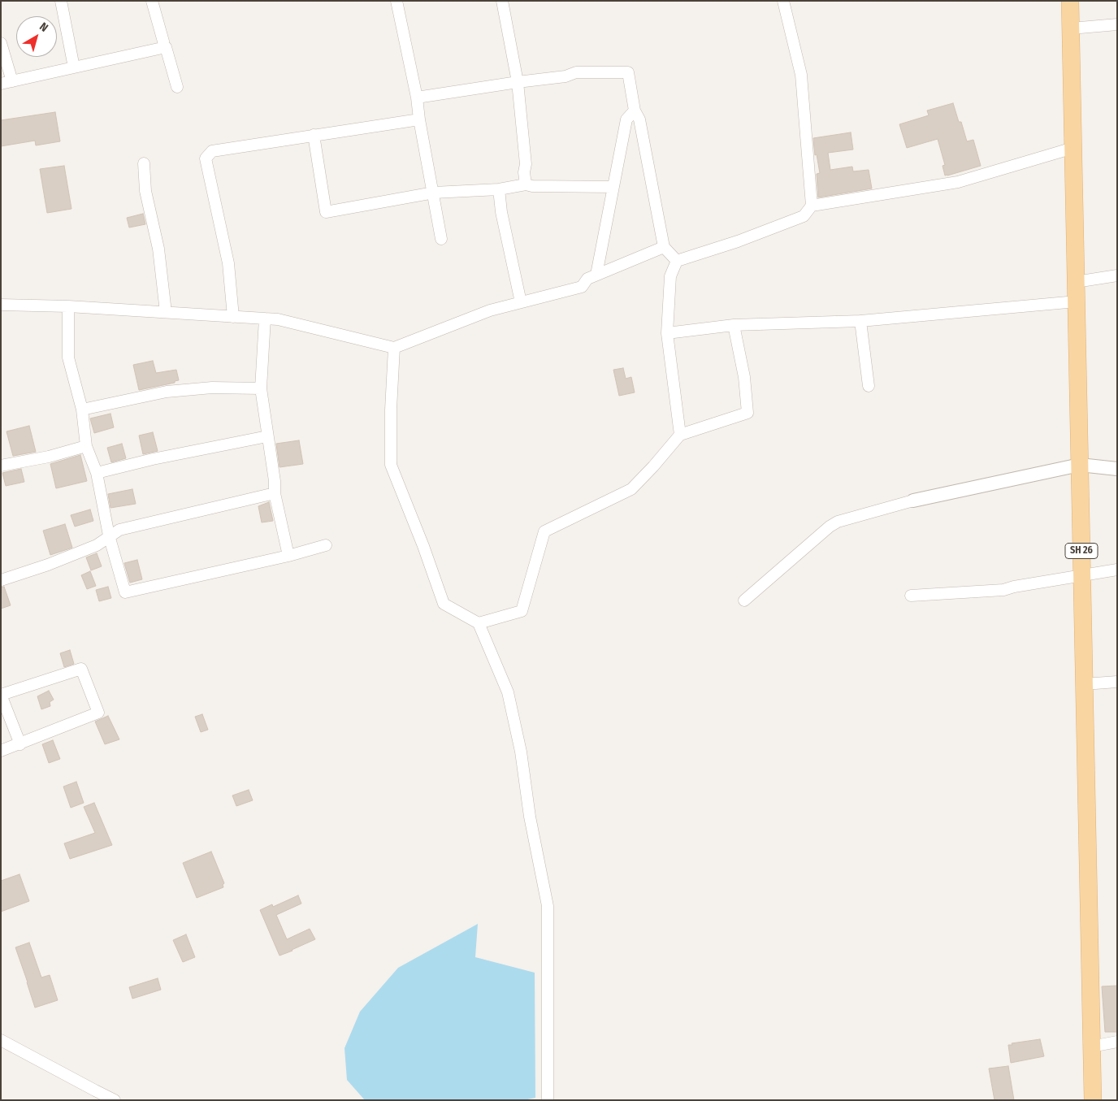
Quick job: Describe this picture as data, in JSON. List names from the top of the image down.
{
  "streets": {
    "main road": ["SH 26"]
  },
  "north": "top right"
}
